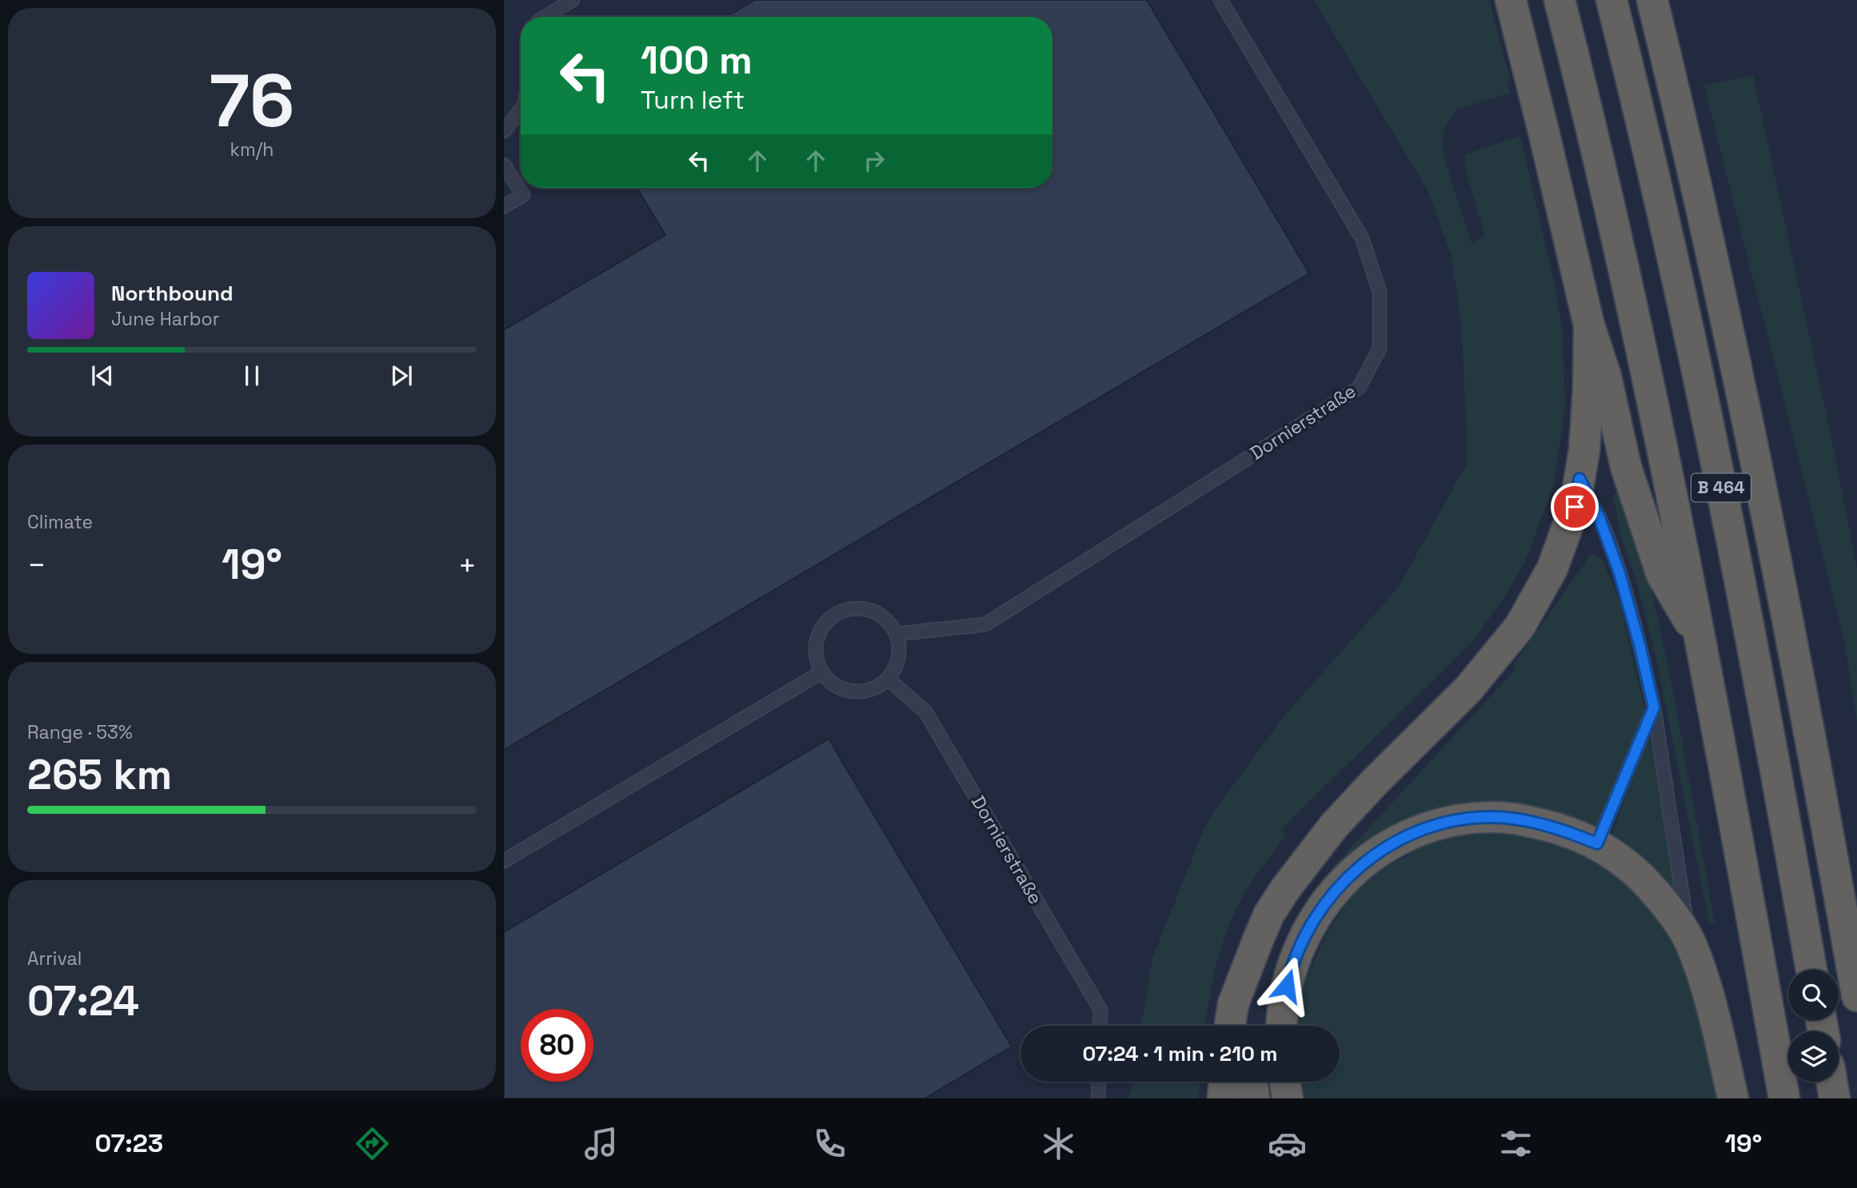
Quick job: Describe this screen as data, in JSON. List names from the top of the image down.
{
  "streets": {
    "highway": ["B 464"],
    "lane": ["Dornierstraße"]
  },
  "page": {
    "tile": [
      ["76", "km/h"],
      "Climate",
      ["Range · 53%", "265 km"],
      ["Arrival", "07:24"]
    ],
    "turn": ["100 m", "Turn left"],
    "song": ["Northbound", "June Harbor"],
    "heat": ["−", "19°", "+"],
    "limit": "80",
    "trip": "07:24 · 1 min · 210 m",
    "tabs": ["07:23", "19°"]
  }
}
